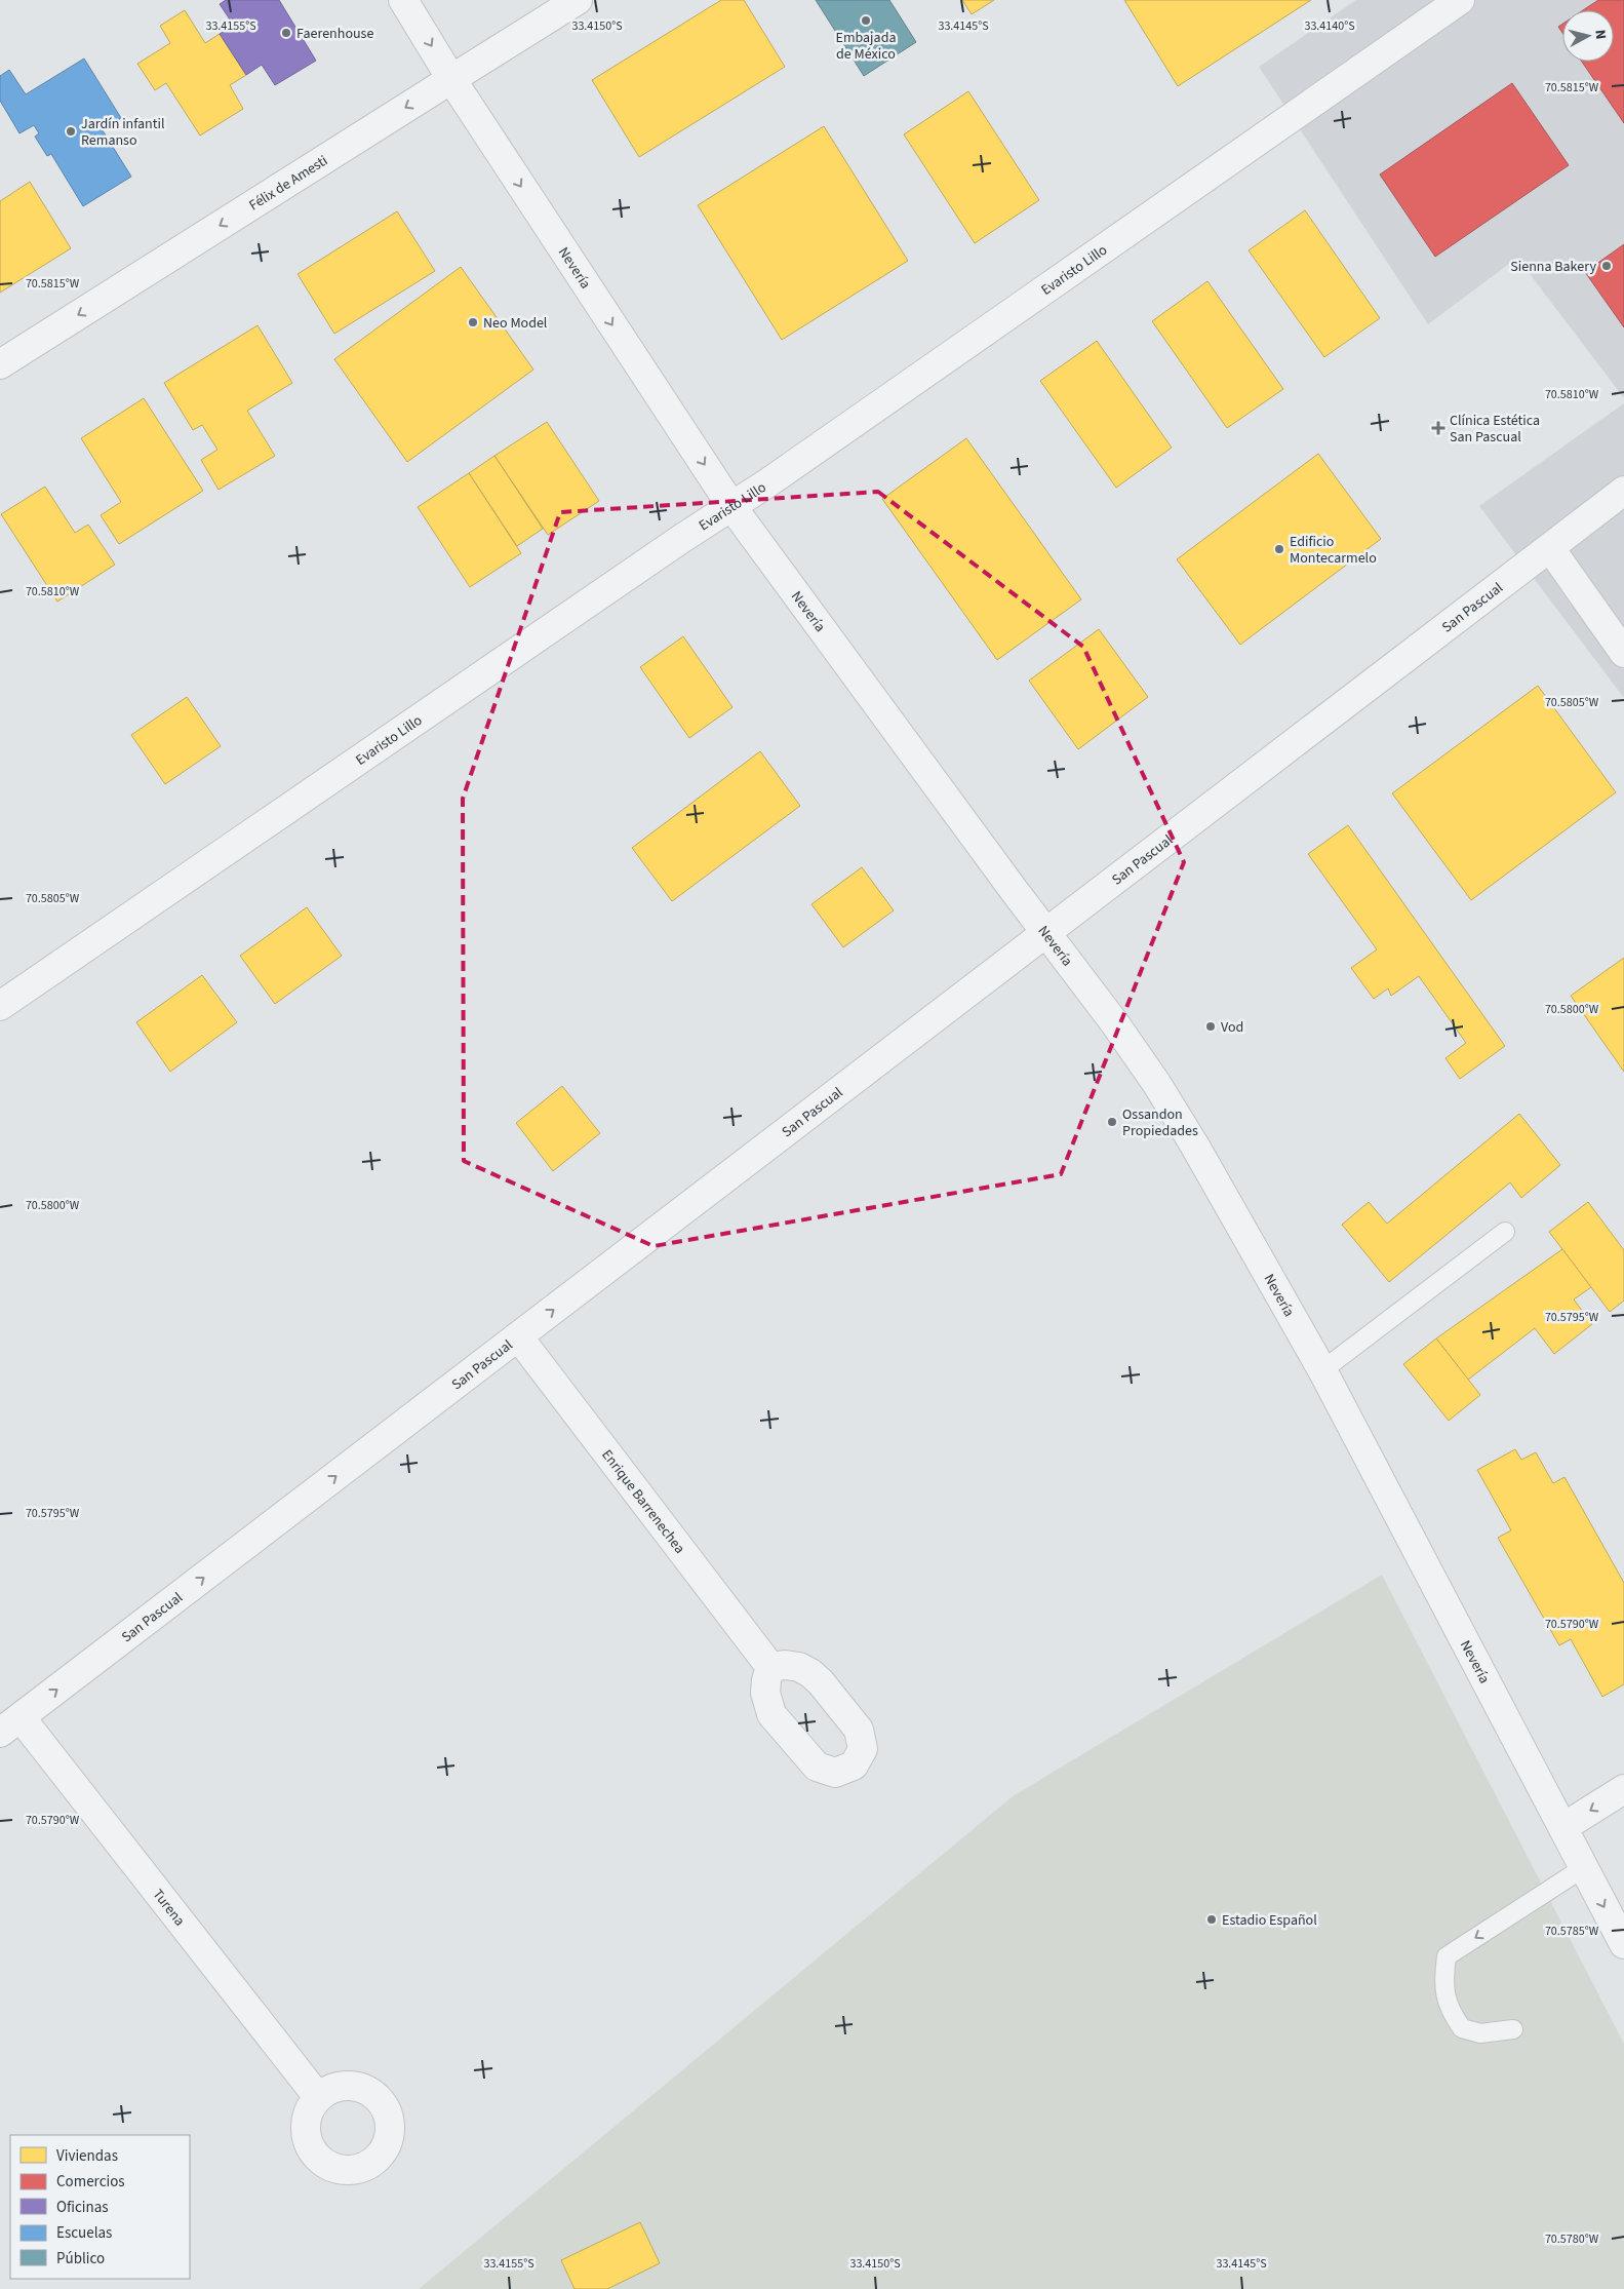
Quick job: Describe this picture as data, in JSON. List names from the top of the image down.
{
  "streets": {
    "street": [
      "Félix de Amesti",
      "Nevería",
      "Evaristo Lillo",
      "San Pascual",
      "Enrique Barrenechea",
      "Turena"
    ]
  },
  "crossings": [
    ["Félix de Amesti", "Nevería"],
    ["Nevería", "Evaristo Lillo"],
    ["Nevería", "San Pascual"],
    ["San Pascual", "Enrique Barrenechea"],
    ["San Pascual", "Turena"]
  ],
  "one_way": ["Félix de Amesti", "San Pascual"],
  "places": {
    "other": [
      "Embajada de México",
      "Faerenhouse",
      "Jardín infantil Remanso",
      "Sienna Bakery",
      "Neo Model",
      "Edificio Montecarmelo",
      "Vod",
      "Ossandon Propiedades",
      "Estadio Español"
    ],
    "health": ["Clínica Estética San Pascual"]
  },
  "legend": [
    "Viviendas",
    "Comercios",
    "Oficinas",
    "Escuelas",
    "Público"
  ],
  "north": "right",
  "coordinates": [
    "33.4155°S",
    "33.4150°S",
    "33.4145°S",
    "33.4140°S",
    "70.5815°W",
    "70.5810°W",
    "70.5805°W",
    "70.5800°W",
    "70.5795°W",
    "70.5790°W",
    "70.5785°W",
    "70.5780°W"
  ]
}
